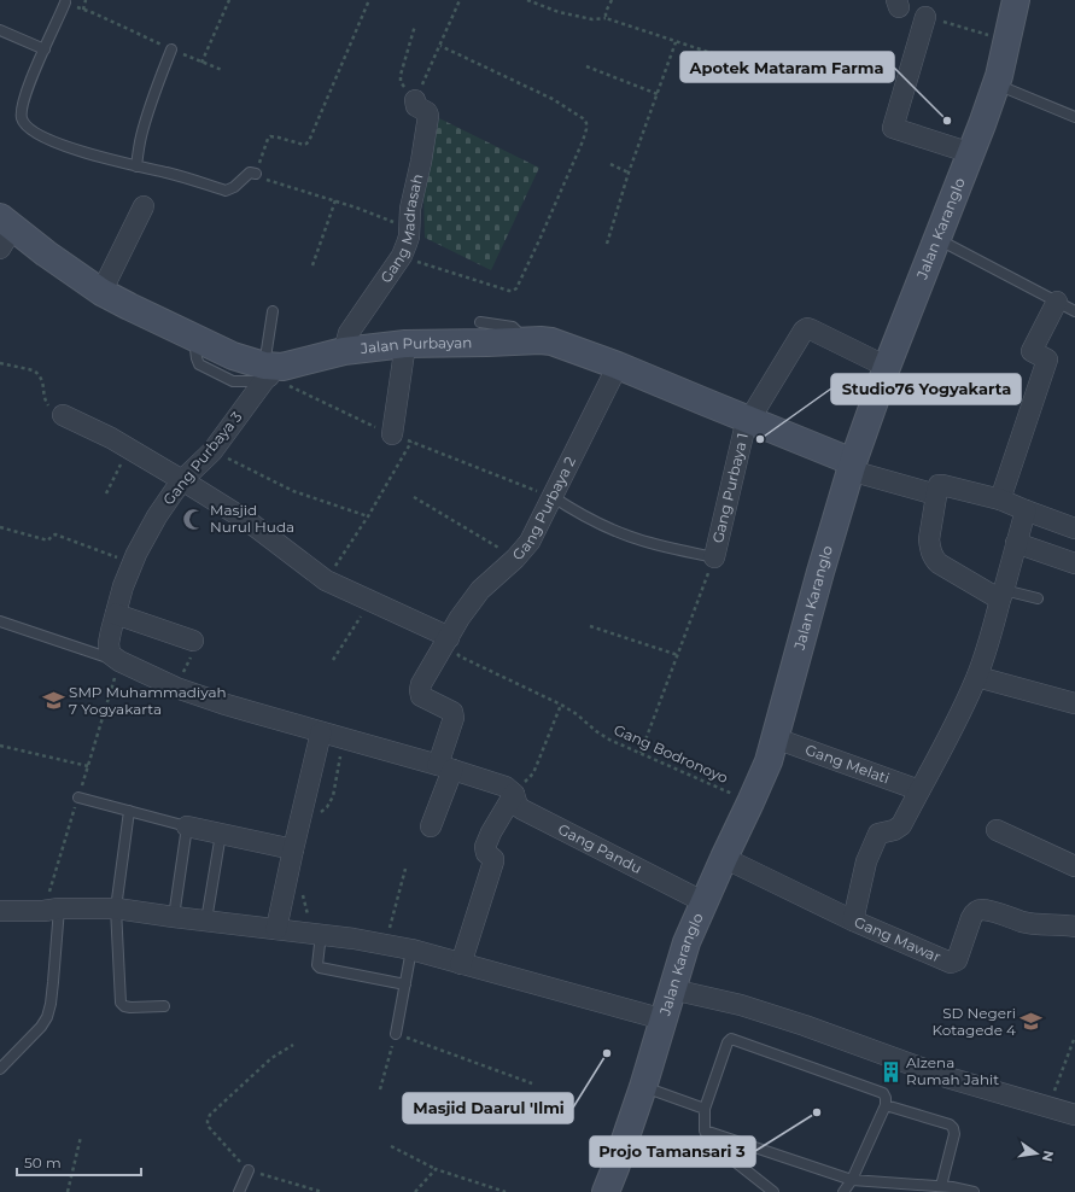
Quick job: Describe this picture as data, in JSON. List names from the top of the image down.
{
  "streets": {
    "street": [
      "Gang Madrasah",
      "Jalan Karanglo",
      "Jalan Purbayan",
      "Gang Purbaya 3",
      "Gang Purbaya 1",
      "Gang Purbaya 2",
      "Gang Melati",
      "Gang Pandu",
      "Gang Mawar"
    ],
    "path": ["Gang Bodronoyo"]
  },
  "crossings": [
    ["Gang Madrasah", "Jalan Purbayan"],
    ["Jalan Karanglo", "Jalan Purbayan"],
    ["Jalan Karanglo", "Gang Purbaya 1"],
    ["Jalan Karanglo", "Gang Bodronoyo"],
    ["Jalan Karanglo", "Gang Melati"],
    ["Jalan Karanglo", "Gang Pandu"],
    ["Jalan Karanglo", "Gang Mawar"],
    ["Jalan Purbayan", "Gang Purbaya 3"],
    ["Jalan Purbayan", "Gang Purbaya 1"],
    ["Jalan Purbayan", "Gang Purbaya 2"],
    ["Gang Purbaya 2", "Gang Bodronoyo"]
  ],
  "places": {
    "other": [
      "Apotek Mataram Farma",
      "Studio76 Yogyakarta",
      "Masjid Daarul 'Ilmi",
      "Projo Tamansari 3"
    ],
    "mosque": ["Masjid Nurul Huda"],
    "school or university": ["SMP Muhammadiyah 7 Yogyakarta", "SD Negeri Kotagede 4"],
    "building": ["Alzena Rumah Jahit"]
  },
  "scale_bar": "50 m",
  "north": "right"
}
